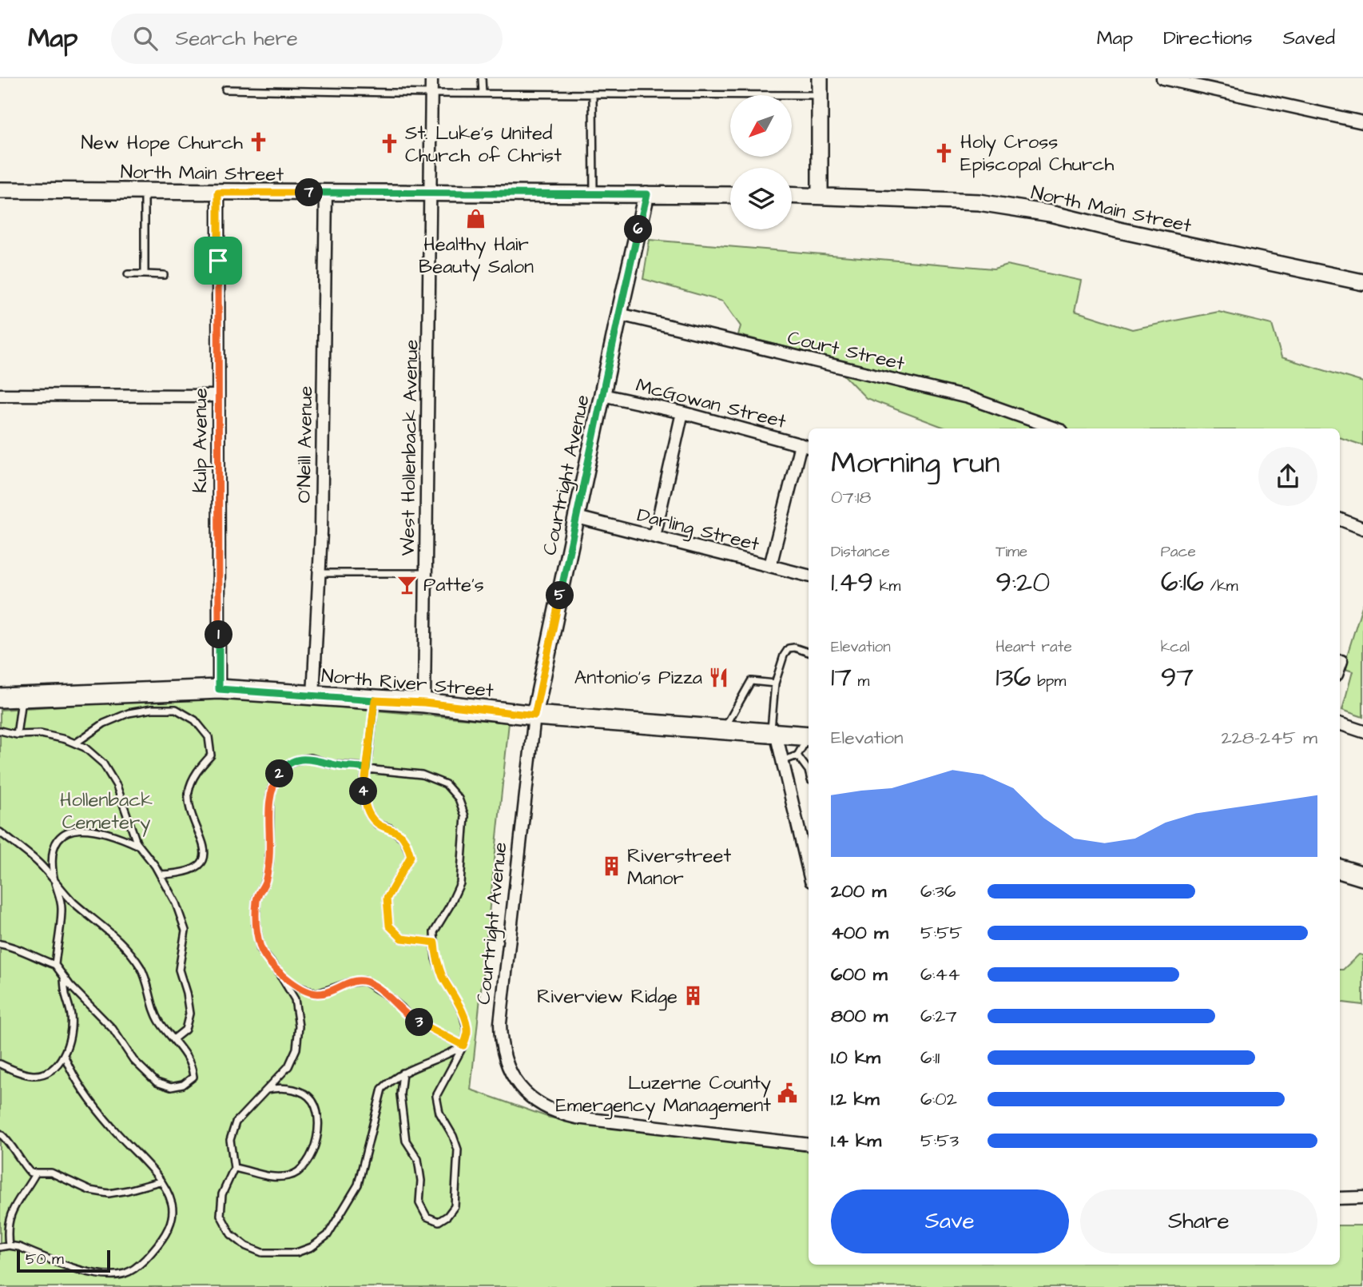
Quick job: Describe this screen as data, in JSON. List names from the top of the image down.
{
  "streets": {
    "main road": ["North Main Street", "Courtright Avenue", "North River Street"],
    "street": [
      "Court Street",
      "McGowan Street",
      "Kulp Avenue",
      "O'Neill Avenue",
      "West Hollenback Avenue",
      "Darling Street"
    ]
  },
  "crossings": [
    ["North Main Street", "Kulp Avenue"],
    ["North Main Street", "O'Neill Avenue"],
    ["North Main Street", "West Hollenback Avenue"],
    ["North Main Street", "Courtright Avenue"],
    ["Court Street", "Courtright Avenue"],
    ["McGowan Street", "Courtright Avenue"],
    ["Kulp Avenue", "North River Street"],
    ["O'Neill Avenue", "North River Street"],
    ["West Hollenback Avenue", "North River Street"],
    ["Courtright Avenue", "Darling Street"],
    ["Courtright Avenue", "North River Street"]
  ],
  "parks": ["Hollenback Cemetery"],
  "places": {
    "church": ["New Hope Church", "St. Luke's United Church of Christ", "Holy Cross Episcopal Church"],
    "shop": ["Healthy Hair Beauty Salon"],
    "bar": ["Patte's"],
    "restaurant": ["Antonio's Pizza"],
    "building": ["Riverstreet Manor", "Riverview Ridge"],
    "public building": ["Luzerne County Emergency Management"]
  },
  "scale_bar": "50 m",
  "north": "bottom left",
  "page": {
    "header": "Map",
    "search": "Search here",
    "nav": ["Map", "Directions", "Saved"],
    "pins": [
      "7",
      "6",
      "5",
      "1",
      "2",
      "4",
      "3"
    ],
    "heading": ["Morning run", "07:18"],
    "stats": [
      ["Distance", "1.49 km"],
      ["Time", "9:20"],
      ["Pace", "6:16 /km"],
      ["Elevation", "17 m"],
      ["Heart rate", "136 bpm"],
      ["kcal", "97"]
    ],
    "chart": ["Elevation", "228–245 m"],
    "list": [
      {
        "name": "200 m",
        "note": "6:36"
      },
      {
        "name": "400 m",
        "note": "5:55"
      },
      {
        "name": "600 m",
        "note": "6:44"
      },
      {
        "name": "800 m",
        "note": "6:27"
      },
      {
        "name": "1.0 km",
        "note": "6:11"
      },
      {
        "name": "1.2 km",
        "note": "6:02"
      },
      {
        "name": "1.4 km",
        "note": "5:53"
      }
    ],
    "buttons": ["Save", "Share"],
    "scale": "50 m"
  }
}
